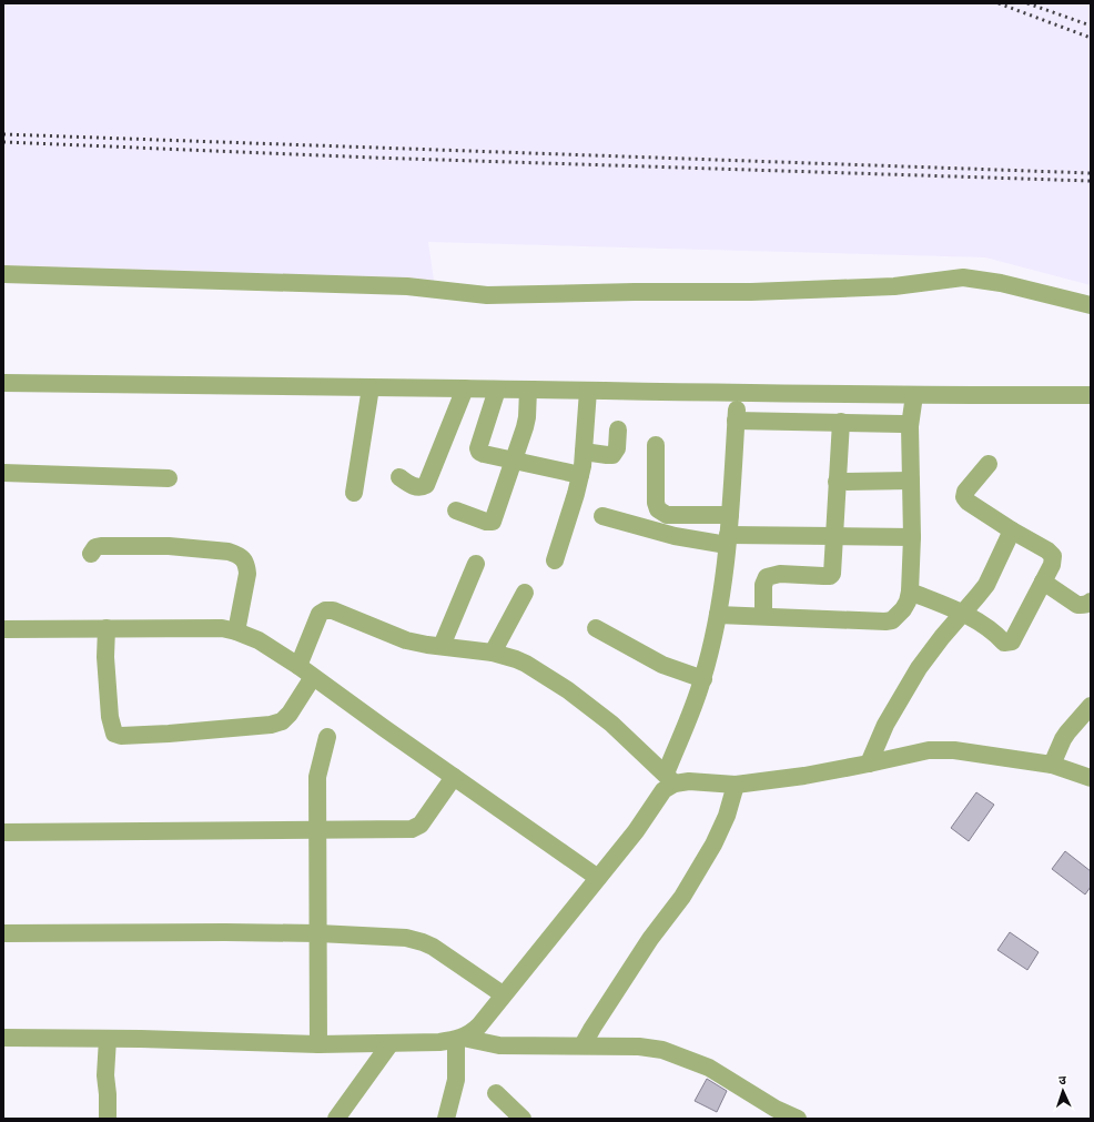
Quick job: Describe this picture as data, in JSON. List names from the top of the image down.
{
  "north": "top"
}
